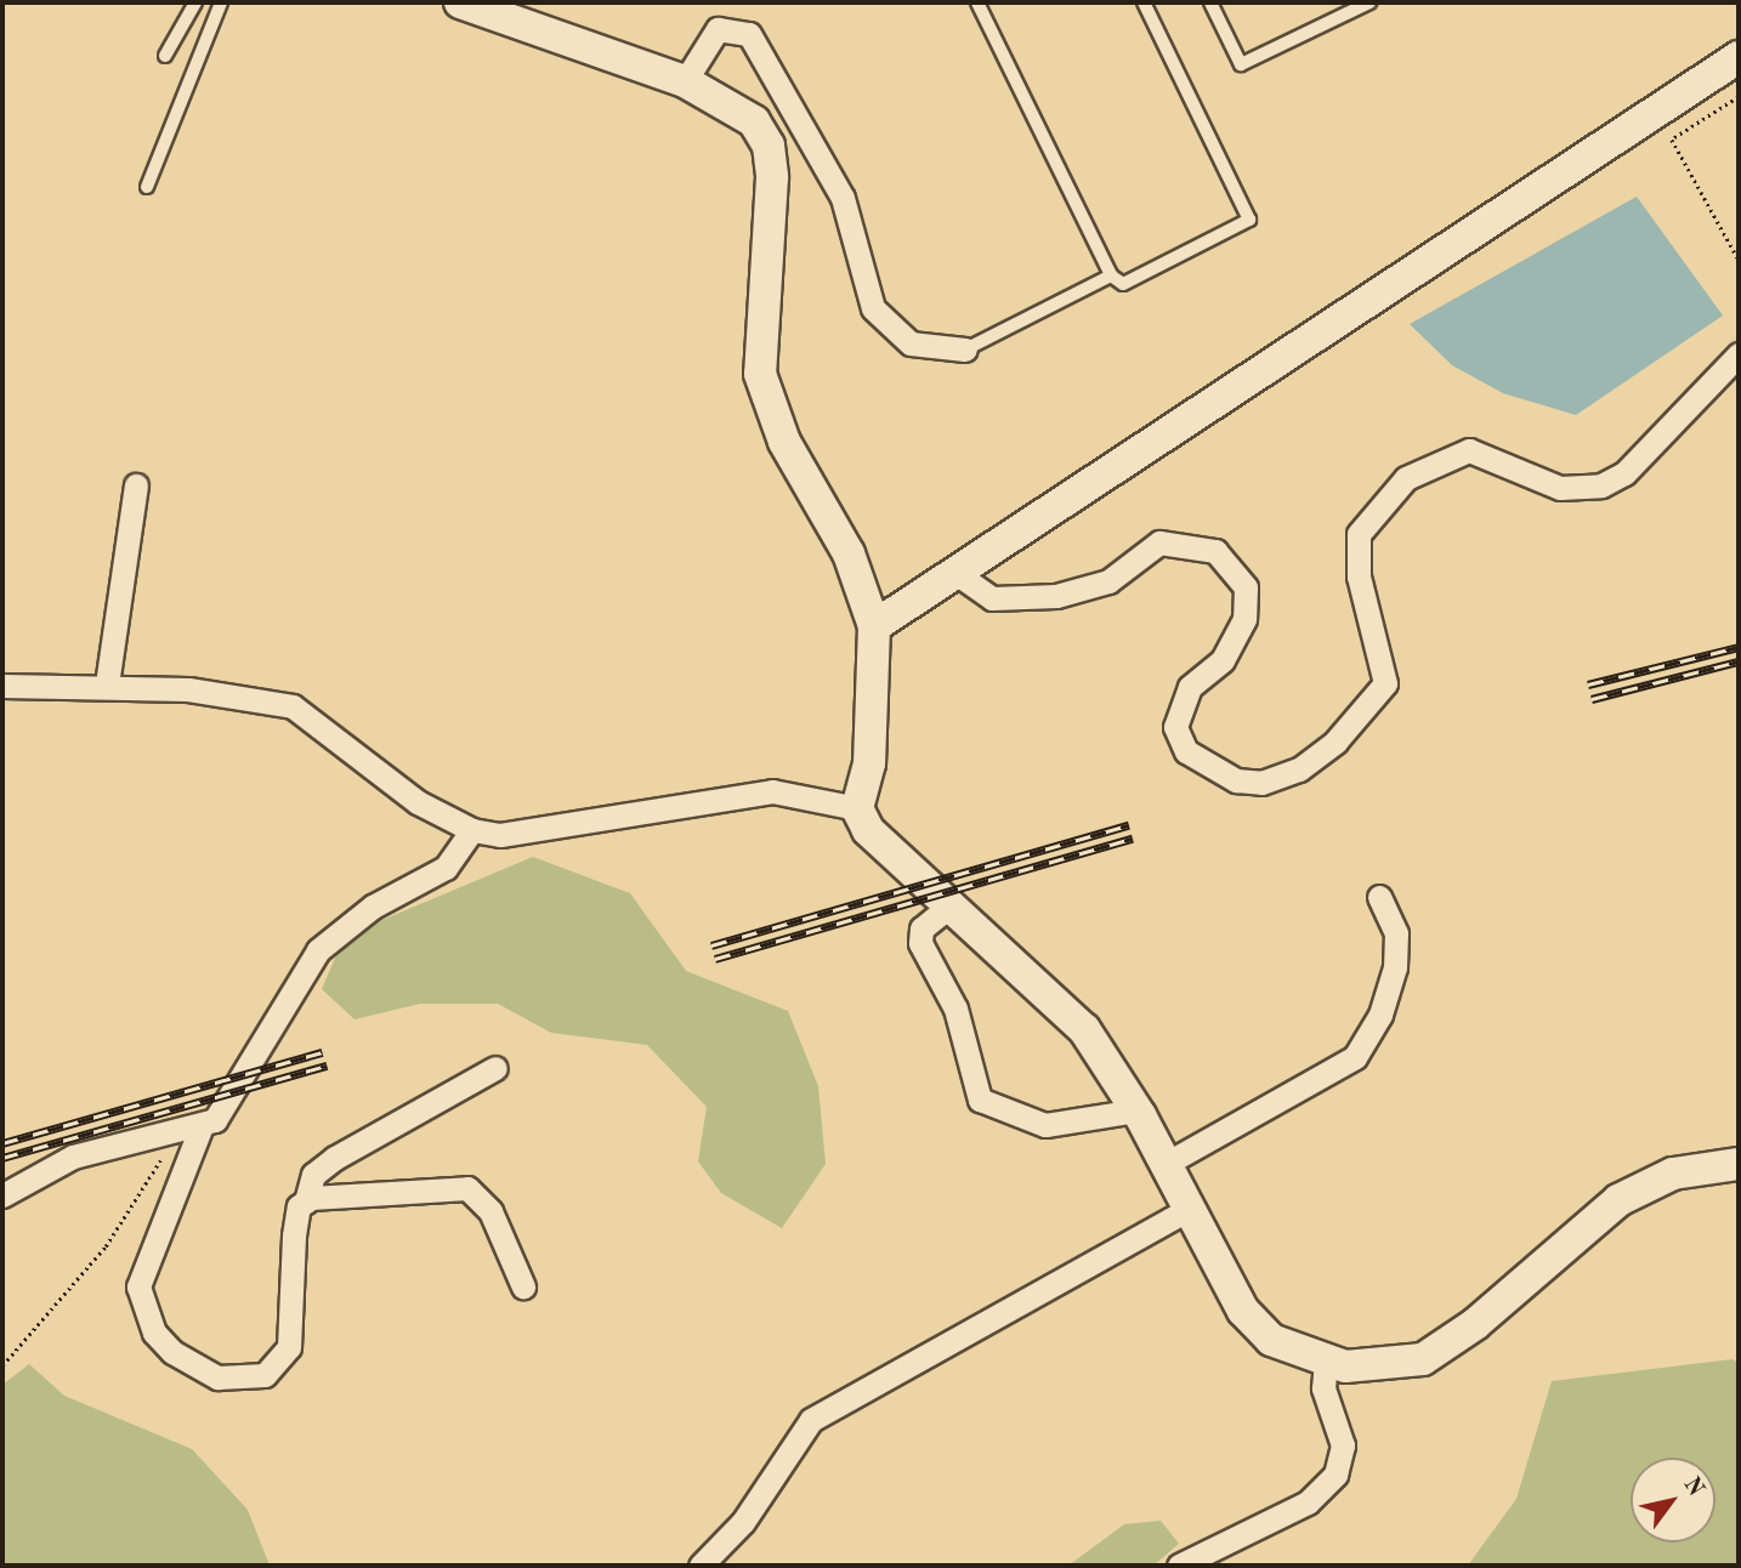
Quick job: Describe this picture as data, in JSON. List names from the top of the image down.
{
  "north": "top right"
}
